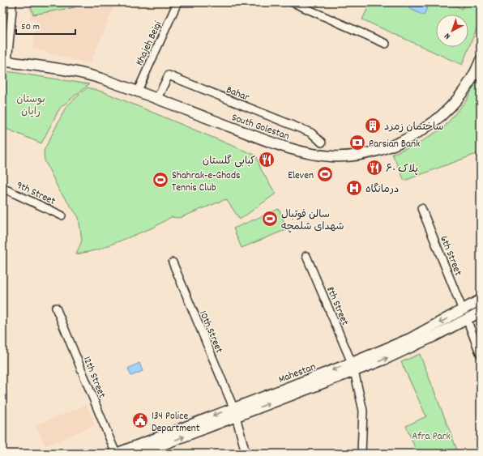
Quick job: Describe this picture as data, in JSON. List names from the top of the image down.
{
  "streets": {
    "street": [
      "Khajeh Beigi",
      "Bahar",
      "South Golestan",
      "9th Street",
      "6th Street",
      "8th Street",
      "10th Street",
      "Mahestan",
      "12th Street"
    ]
  },
  "crossings": [
    ["Khajeh Beigi", "South Golestan"],
    ["Bahar", "South Golestan"],
    ["6th Street", "Mahestan"],
    ["8th Street", "Mahestan"],
    ["10th Street", "Mahestan"],
    ["Mahestan", "12th Street"]
  ],
  "parks": ["بوستان رایان", "Afra Park"],
  "places": {
    "building": ["ساختمان زمرد"],
    "bank": ["Parsian Bank"],
    "restaurant": ["کبابی گلستان", "پلاک ۶۰"],
    "sports": ["Eleven", "Shahrak-e-Ghods Tennis Club", "سالن فوتبال شهدای شلمچه"],
    "hospital": ["درمانگاه"],
    "public building": ["134 Police Department"]
  },
  "scale_bar": "50 m",
  "north": "bottom left"
}
